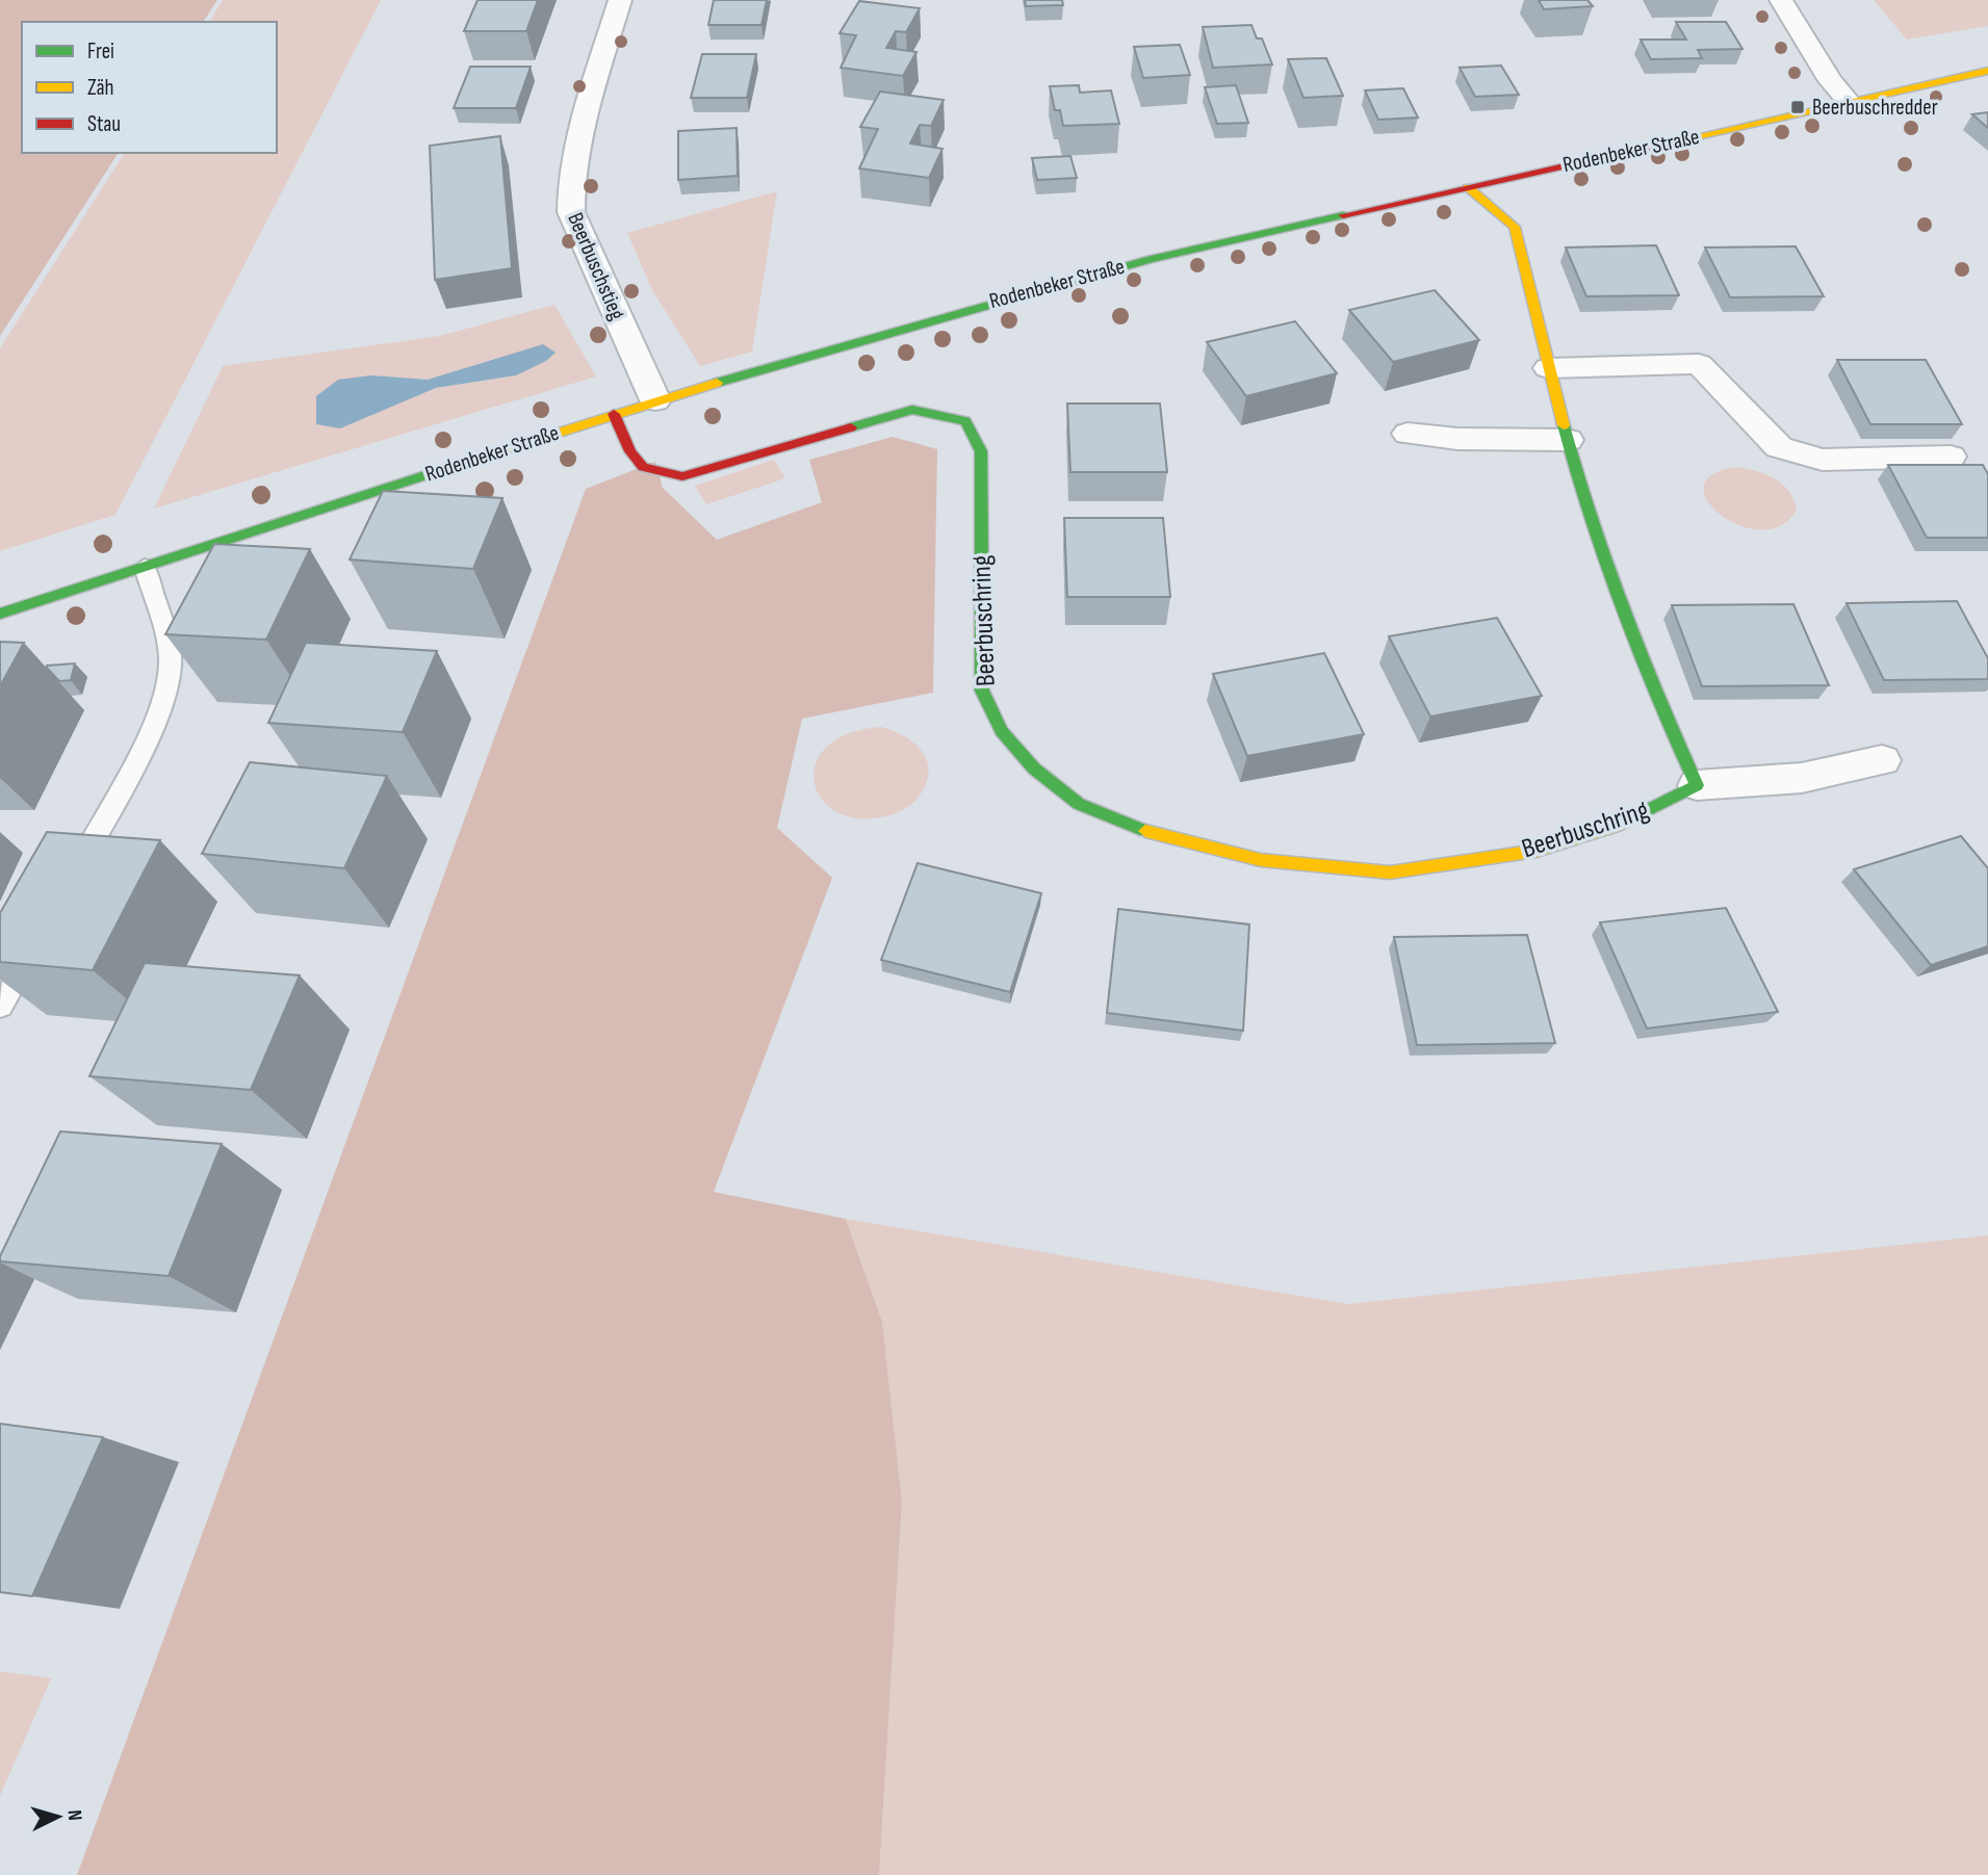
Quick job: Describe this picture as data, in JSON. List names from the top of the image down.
{
  "streets": {
    "street": ["Rodenbeker Straße", "Beerbuschstieg", "Beerbuschring"]
  },
  "crossings": [
    ["Rodenbeker Straße", "Beerbuschstieg"],
    ["Rodenbeker Straße", "Beerbuschring"]
  ],
  "places": {
    "transit": ["Beerbuschredder"]
  },
  "legend": ["Frei", "Zäh", "Stau"],
  "north": "right"
}
